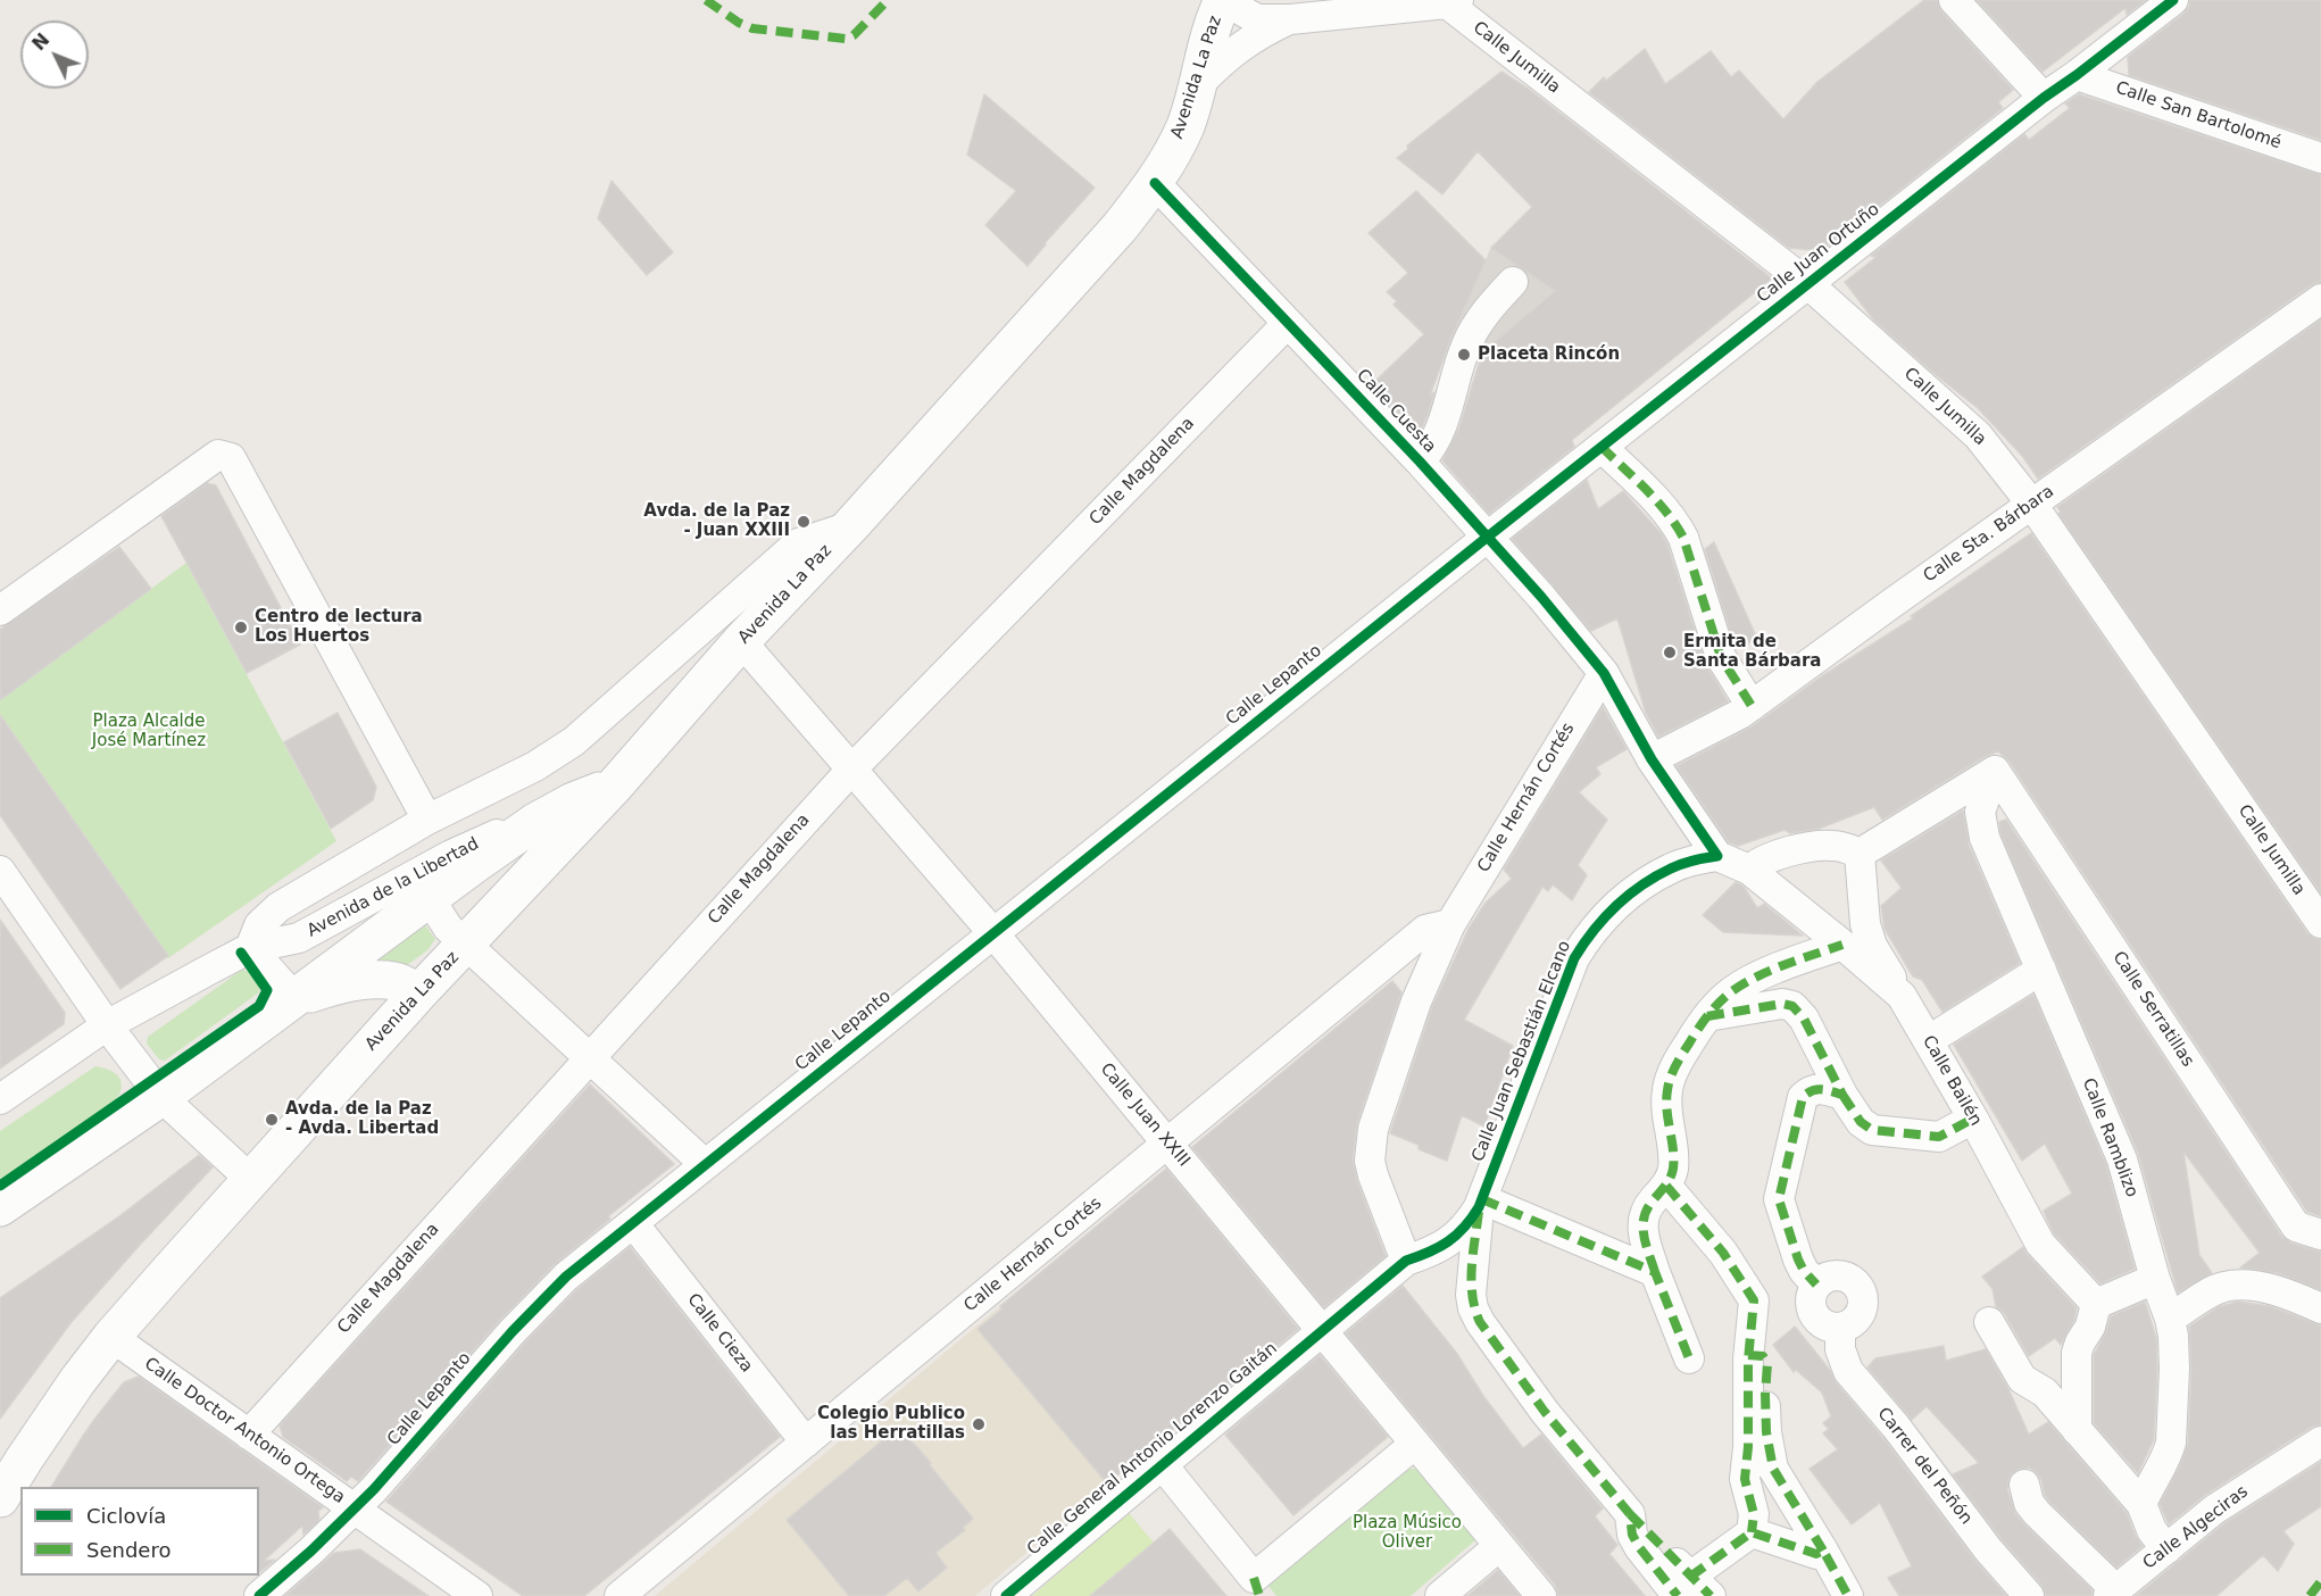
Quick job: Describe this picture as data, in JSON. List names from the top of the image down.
{
  "streets": {
    "main road": ["Avenida La Paz", "Avenida de la Libertad"],
    "street": [
      "Calle Jumilla",
      "Calle San Bartolomé",
      "Calle Juan Ortuño",
      "Calle Cuesta",
      "Calle Magdalena",
      "Calle Sta. Bárbara",
      "Calle Lepanto",
      "Calle Hernán Cortés",
      "Calle Serratillas",
      "Calle Juan Sebastián Elcano",
      "Calle Bailén",
      "Calle Juan XXIII",
      "Calle Ramblizo",
      "Calle Cieza",
      "Calle Doctor Antonio Ortega",
      "Calle General Antonio Lorenzo Gaitán",
      "Carrer del Peñón",
      "Calle Algeciras"
    ]
  },
  "crossings": [
    ["Calle Jumilla", "Calle Juan Ortuño"],
    ["Calle Jumilla", "Calle Sta. Bárbara"],
    ["Avenida La Paz", "Calle Cuesta"],
    ["Avenida La Paz", "Avenida de la Libertad"],
    ["Avenida La Paz", "Calle Juan XXIII"],
    ["Avenida La Paz", "Calle Doctor Antonio Ortega"],
    ["Calle San Bartolomé", "Calle Juan Ortuño"],
    ["Calle Juan Ortuño", "Calle Cuesta"],
    ["Calle Juan Ortuño", "Calle Lepanto"],
    ["Calle Cuesta", "Calle Magdalena"],
    ["Calle Cuesta", "Calle Sta. Bárbara"],
    ["Calle Cuesta", "Calle Lepanto"],
    ["Calle Cuesta", "Calle Hernán Cortés"],
    ["Calle Magdalena", "Calle Juan XXIII"],
    ["Calle Magdalena", "Calle Doctor Antonio Ortega"],
    ["Calle Lepanto", "Calle Juan XXIII"],
    ["Calle Lepanto", "Calle Cieza"],
    ["Calle Lepanto", "Calle Doctor Antonio Ortega"],
    ["Calle Hernán Cortés", "Calle Juan Sebastián Elcano"],
    ["Calle Hernán Cortés", "Calle Juan XXIII"],
    ["Calle Hernán Cortés", "Calle Cieza"],
    ["Calle Serratillas", "Calle Ramblizo"],
    ["Calle Juan Sebastián Elcano", "Calle Bailén"],
    ["Calle Juan Sebastián Elcano", "Calle Juan XXIII"],
    ["Calle Juan Sebastián Elcano", "Calle General Antonio Lorenzo Gaitán"],
    ["Calle Juan XXIII", "Calle General Antonio Lorenzo Gaitán"]
  ],
  "parks": ["Plaza Alcalde José Martínez", "Plaza Músico Oliver"],
  "places": [
    "Placeta Rincón",
    "Avda. de la Paz - Juan XXIII",
    "Centro de lectura Los Huertos",
    "Ermita de Santa Bárbara",
    "Avda. de la Paz - Avda. Libertad",
    "Colegio Publico las Herratillas"
  ],
  "legend": ["Ciclovía", "Sendero"],
  "north": "top left"
}
